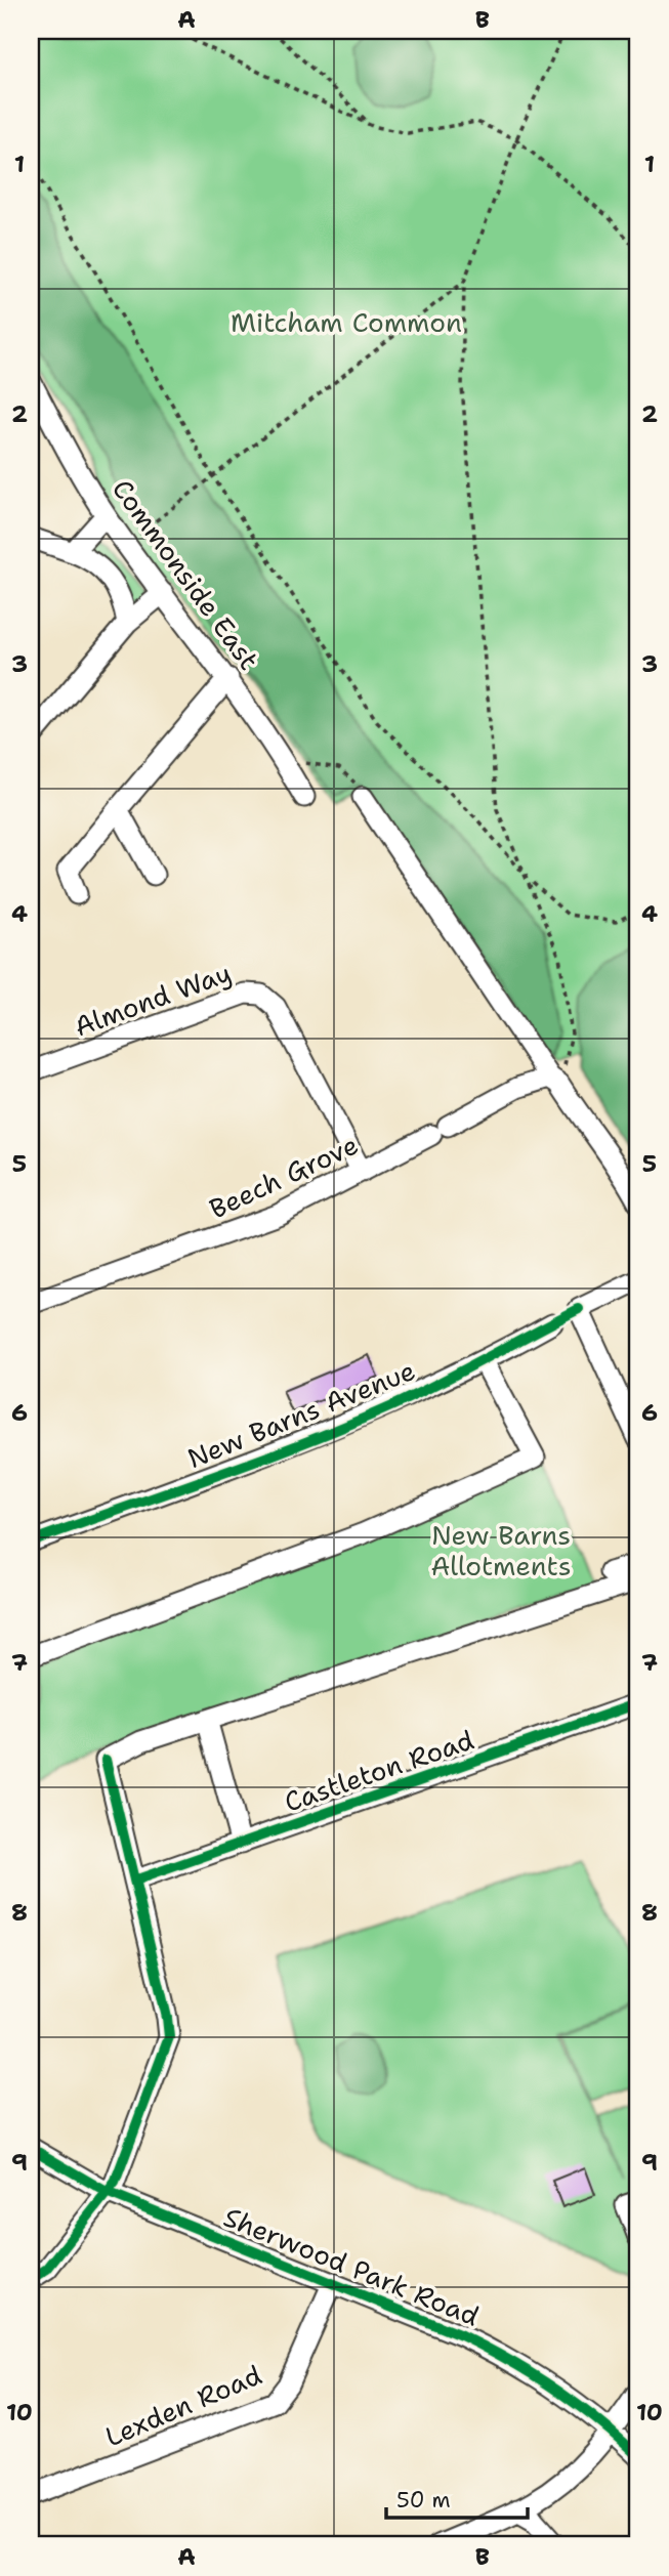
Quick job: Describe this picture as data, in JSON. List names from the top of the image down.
{
  "streets": {
    "street": [
      "Commonside East",
      "Almond Way",
      "Beech Grove",
      "New Barns Avenue",
      "Castleton Road",
      "Sherwood Park Road",
      "Lexden Road"
    ]
  },
  "crossings": [
    ["Almond Way", "Beech Grove"],
    ["Sherwood Park Road", "Lexden Road"]
  ],
  "parks": ["Mitcham Common", "New Barns Allotments"],
  "scale_bar": "50 m",
  "grid": {
    "columns": ["A", "B"],
    "rows": [
      "1",
      "2",
      "3",
      "4",
      "5",
      "6",
      "7",
      "8",
      "9",
      "10"
    ]
  }
}
